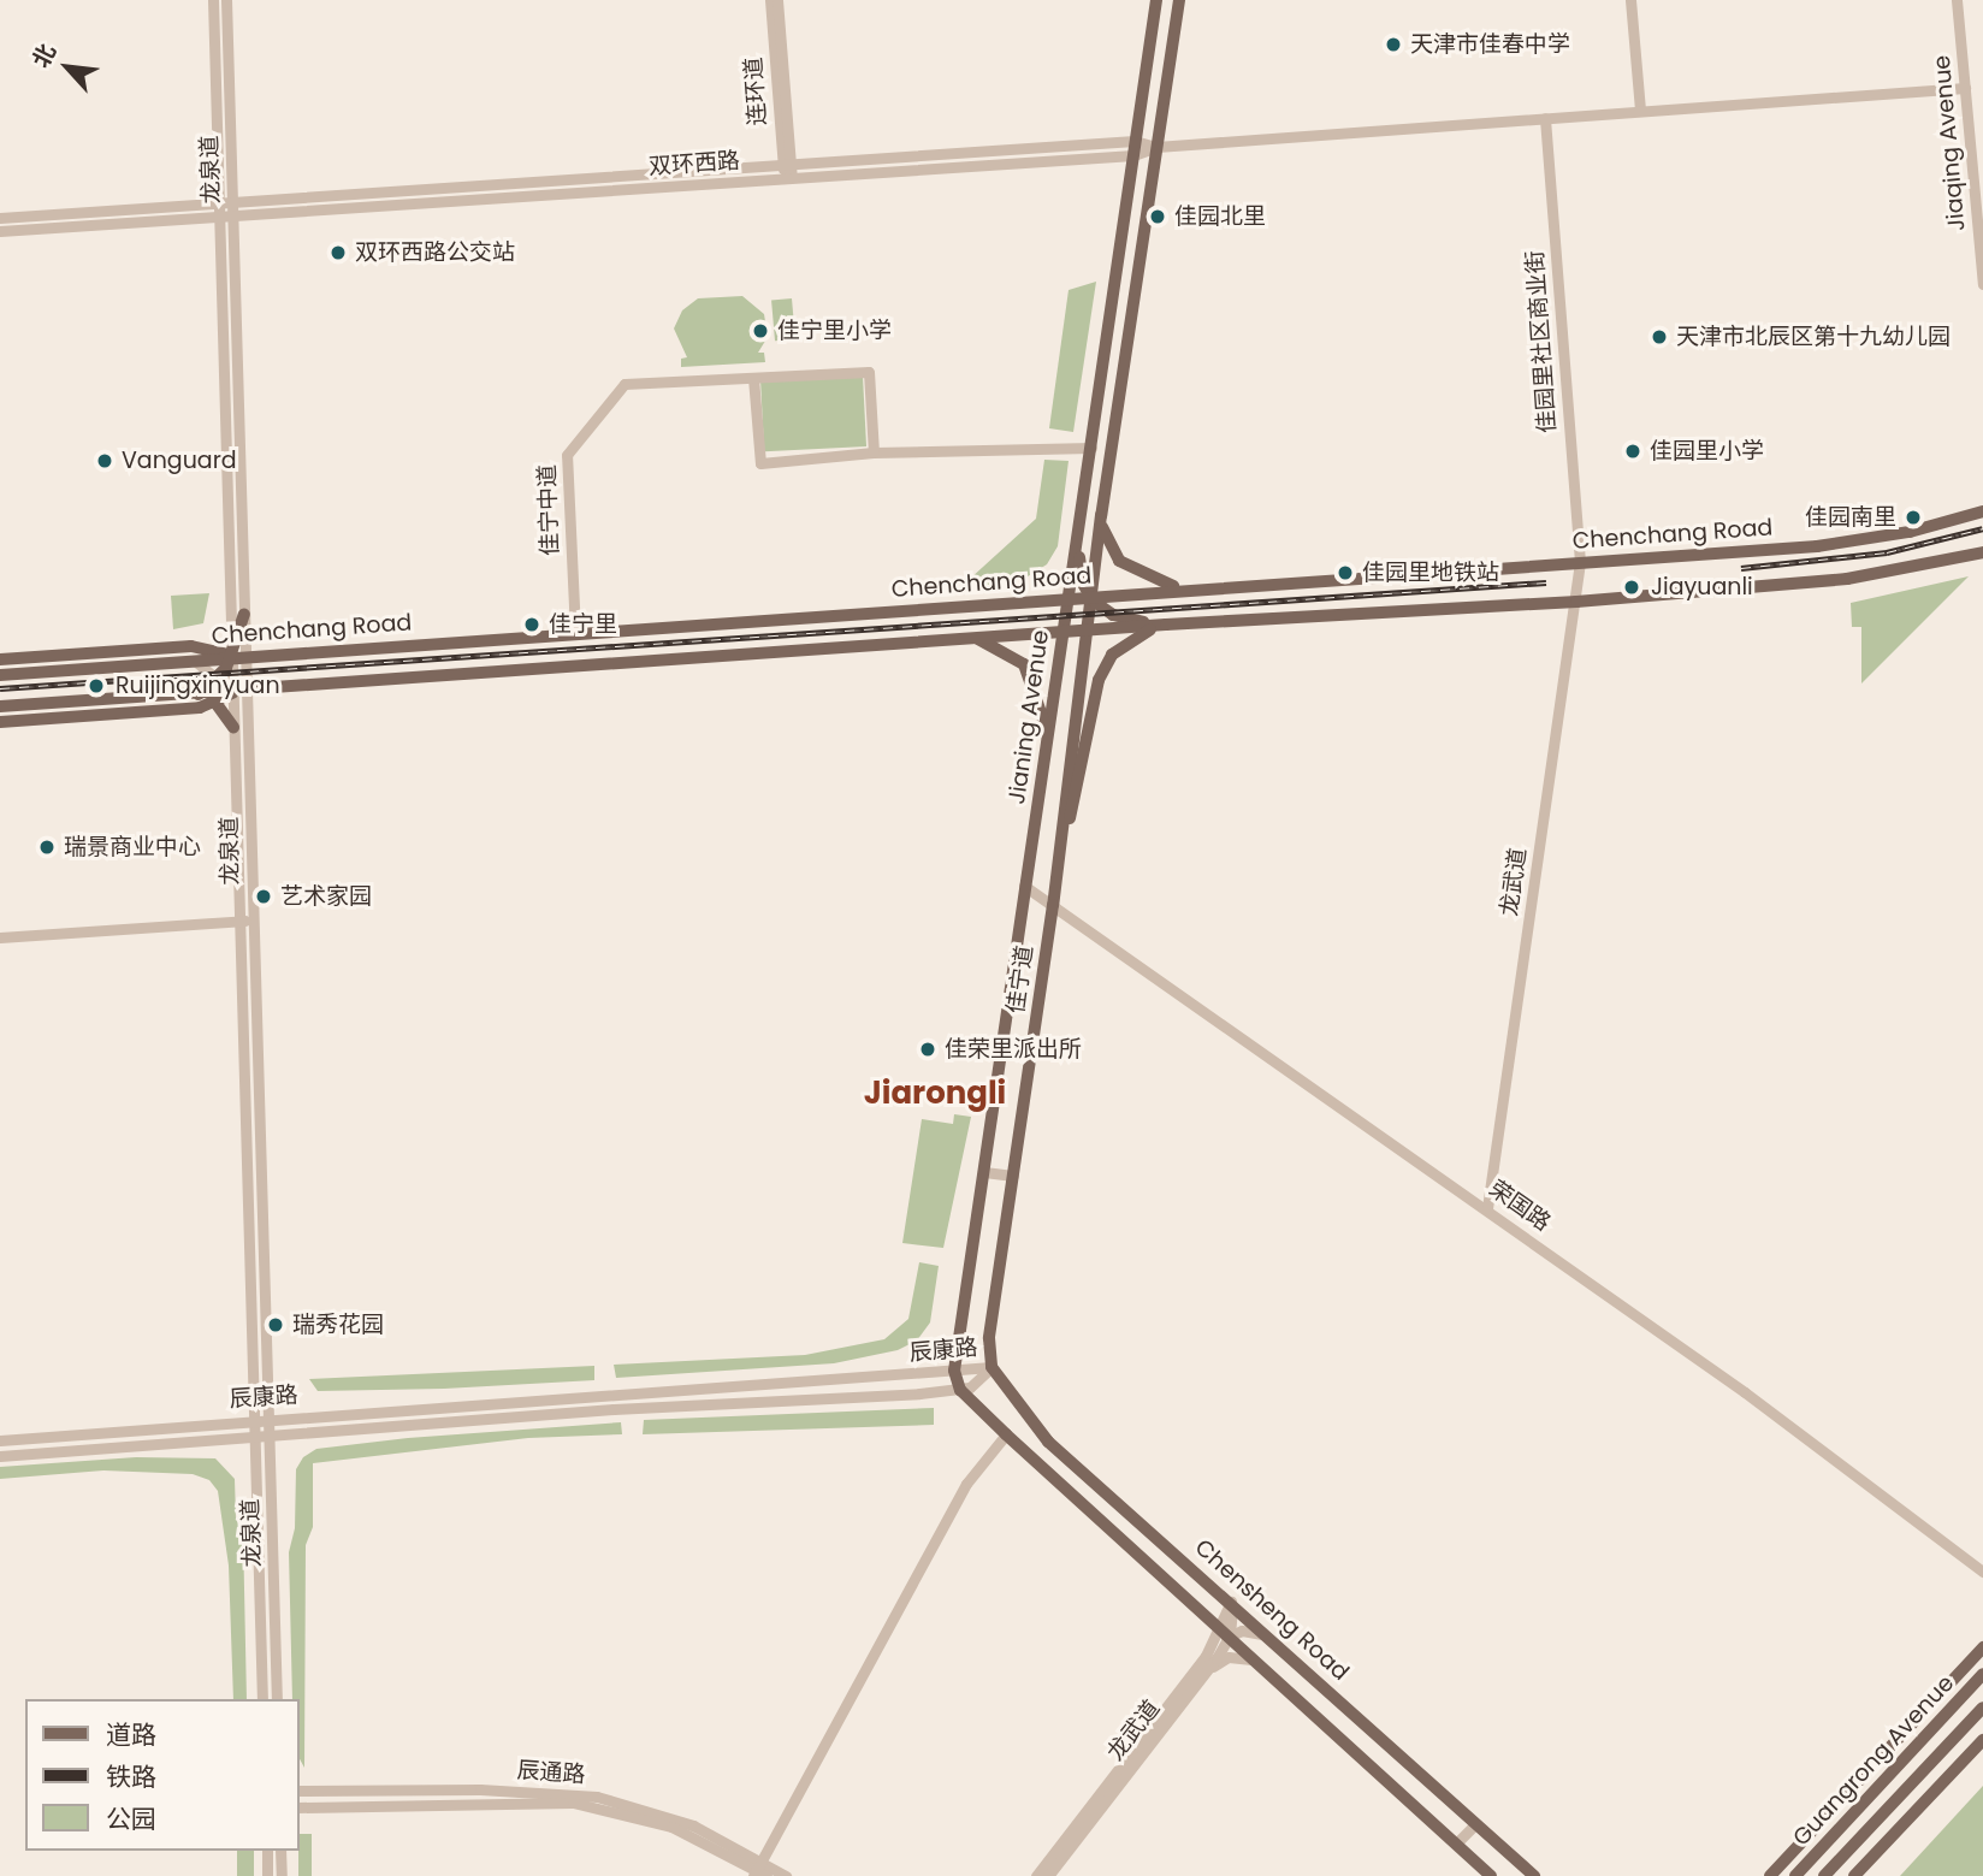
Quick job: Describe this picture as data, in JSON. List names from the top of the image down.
{
  "streets": {
    "main road": [
      "Chenchang Road",
      "Jianing Avenue",
      "佳宁道",
      "Chensheng Road",
      "Guangrong Avenue"
    ],
    "street": [
      "连环道",
      "Jiaqing Avenue",
      "双环西路",
      "龙泉道",
      "佳园里社区商业街",
      "佳宁中道",
      "龙武道",
      "荣国路",
      "辰康路",
      "辰通路"
    ]
  },
  "crossings": [
    ["连环道", "双环西路"],
    ["双环西路", "龙泉道"],
    ["双环西路", "Jianing Avenue"],
    ["龙泉道", "Chenchang Road"],
    ["龙泉道", "辰康路"],
    ["佳园里社区商业街", "Chenchang Road"],
    ["佳园里社区商业街", "龙武道"],
    ["佳宁中道", "Chenchang Road"],
    ["Chenchang Road", "Jianing Avenue"],
    ["Chenchang Road", "龙武道"],
    ["Jianing Avenue", "佳宁道"],
    ["Jianing Avenue", "荣国路"],
    ["Jianing Avenue", "辰康路"],
    ["Jianing Avenue", "Chensheng Road"],
    ["龙武道", "荣国路"],
    ["龙武道", "Chensheng Road"],
    ["佳宁道", "荣国路"],
    ["佳宁道", "辰康路"],
    ["佳宁道", "Chensheng Road"],
    ["辰康路", "Chensheng Road"]
  ],
  "districts": ["Jiarongli"],
  "places": [
    "天津市佳春中学",
    "佳园北里",
    "双环西路公交站",
    "佳宁里小学",
    "天津市北辰区第十九幼儿园",
    "佳园里小学",
    "Vanguard",
    "佳园南里",
    "佳园里地铁站",
    "Jiayuanli",
    "佳宁里",
    "Ruijingxinyuan",
    "瑞景商业中心",
    "艺术家园",
    "佳荣里派出所",
    "瑞秀花园"
  ],
  "legend": ["道路", "铁路", "公园"],
  "north": "top left"
}
